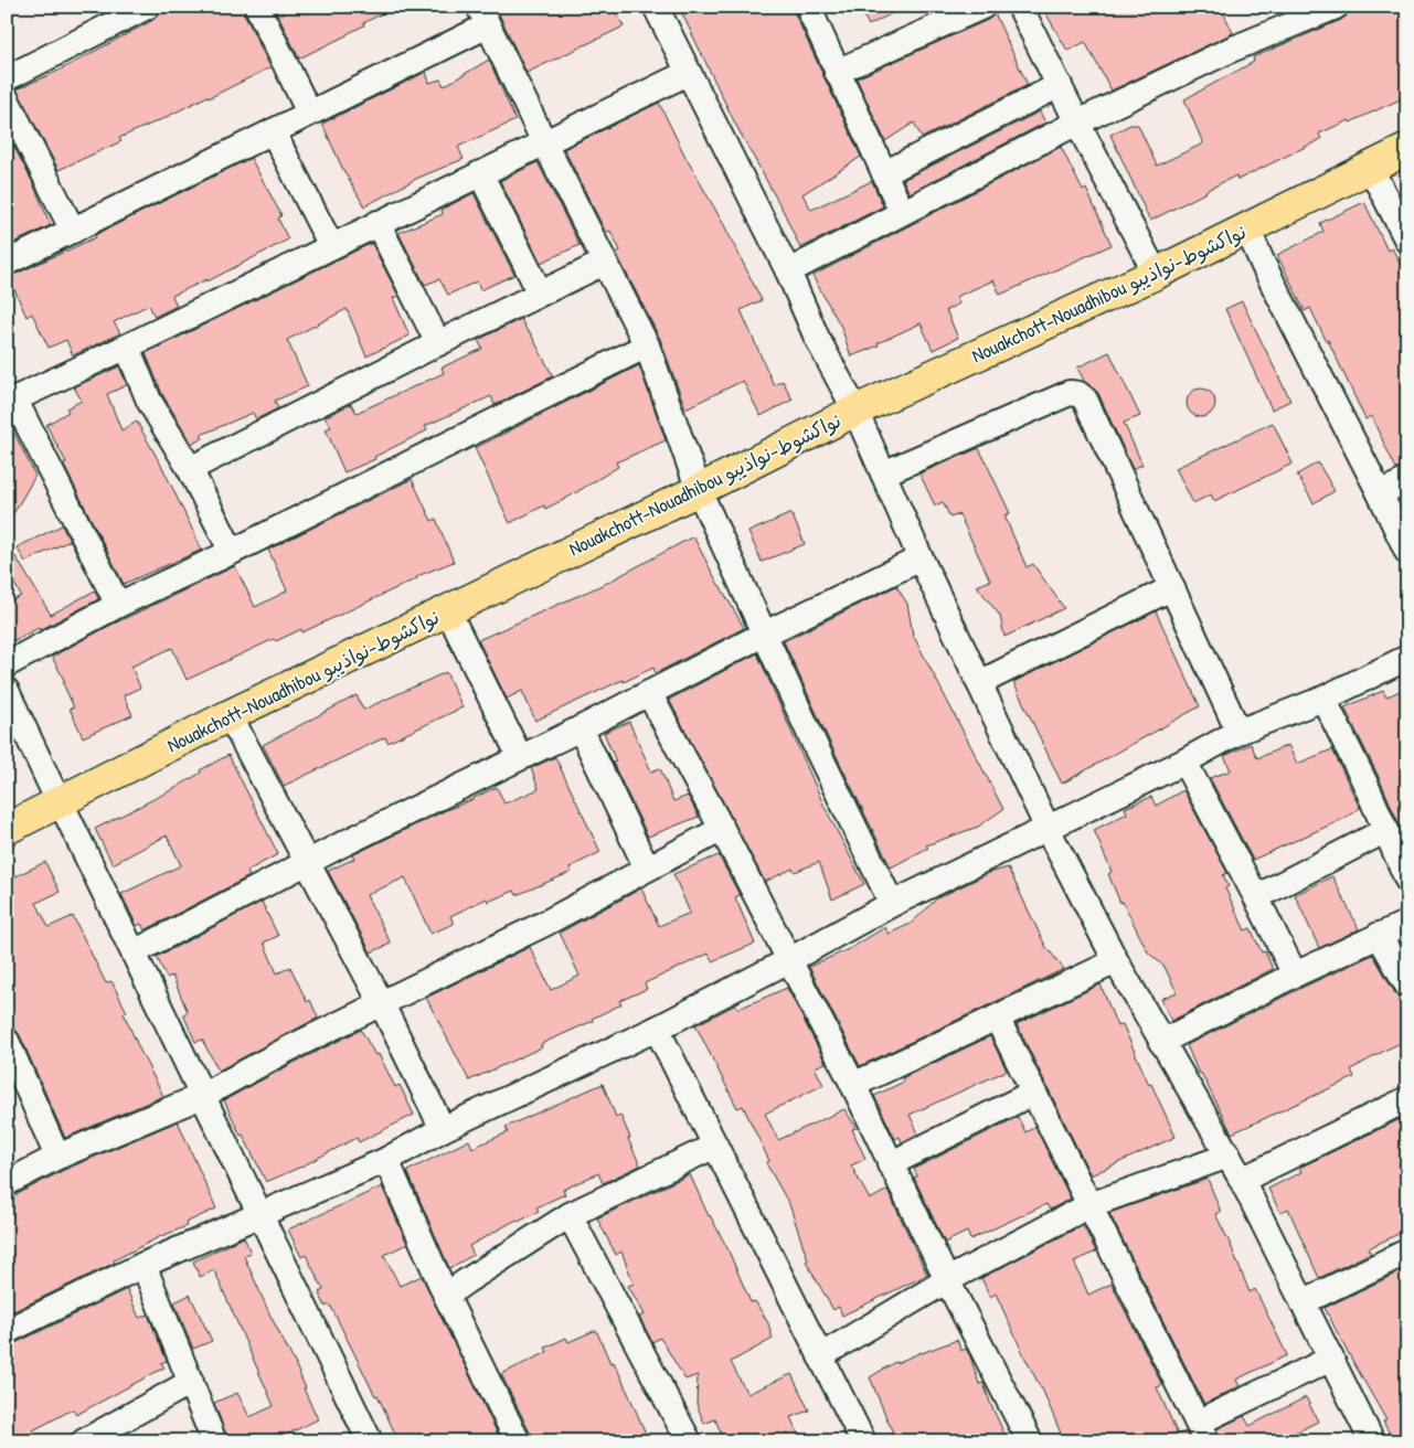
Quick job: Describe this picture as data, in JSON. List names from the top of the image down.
{
  "streets": {
    "highway": ["Nouakchott-Nouadhibou نواكشوط-نواذيبو"]
  }
}
